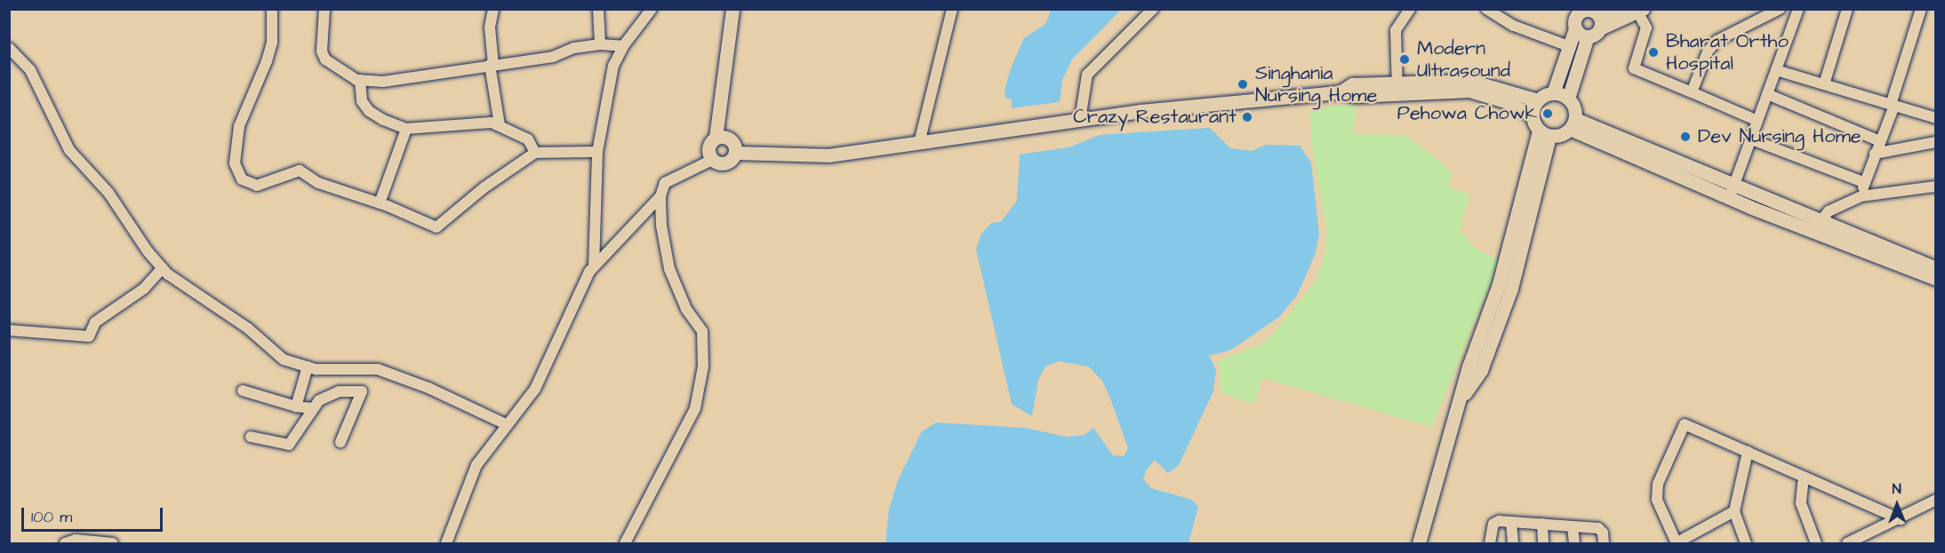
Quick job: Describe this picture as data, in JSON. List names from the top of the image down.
{
  "places": [
    "Bharat Ortho Hospital",
    "Modern Ultrasound",
    "Singhania Nursing Home",
    "Pehowa Chowk",
    "Crazy Restaurant",
    "Dev Nursing Home"
  ],
  "scale_bar": "100 m",
  "north": "top"
}
